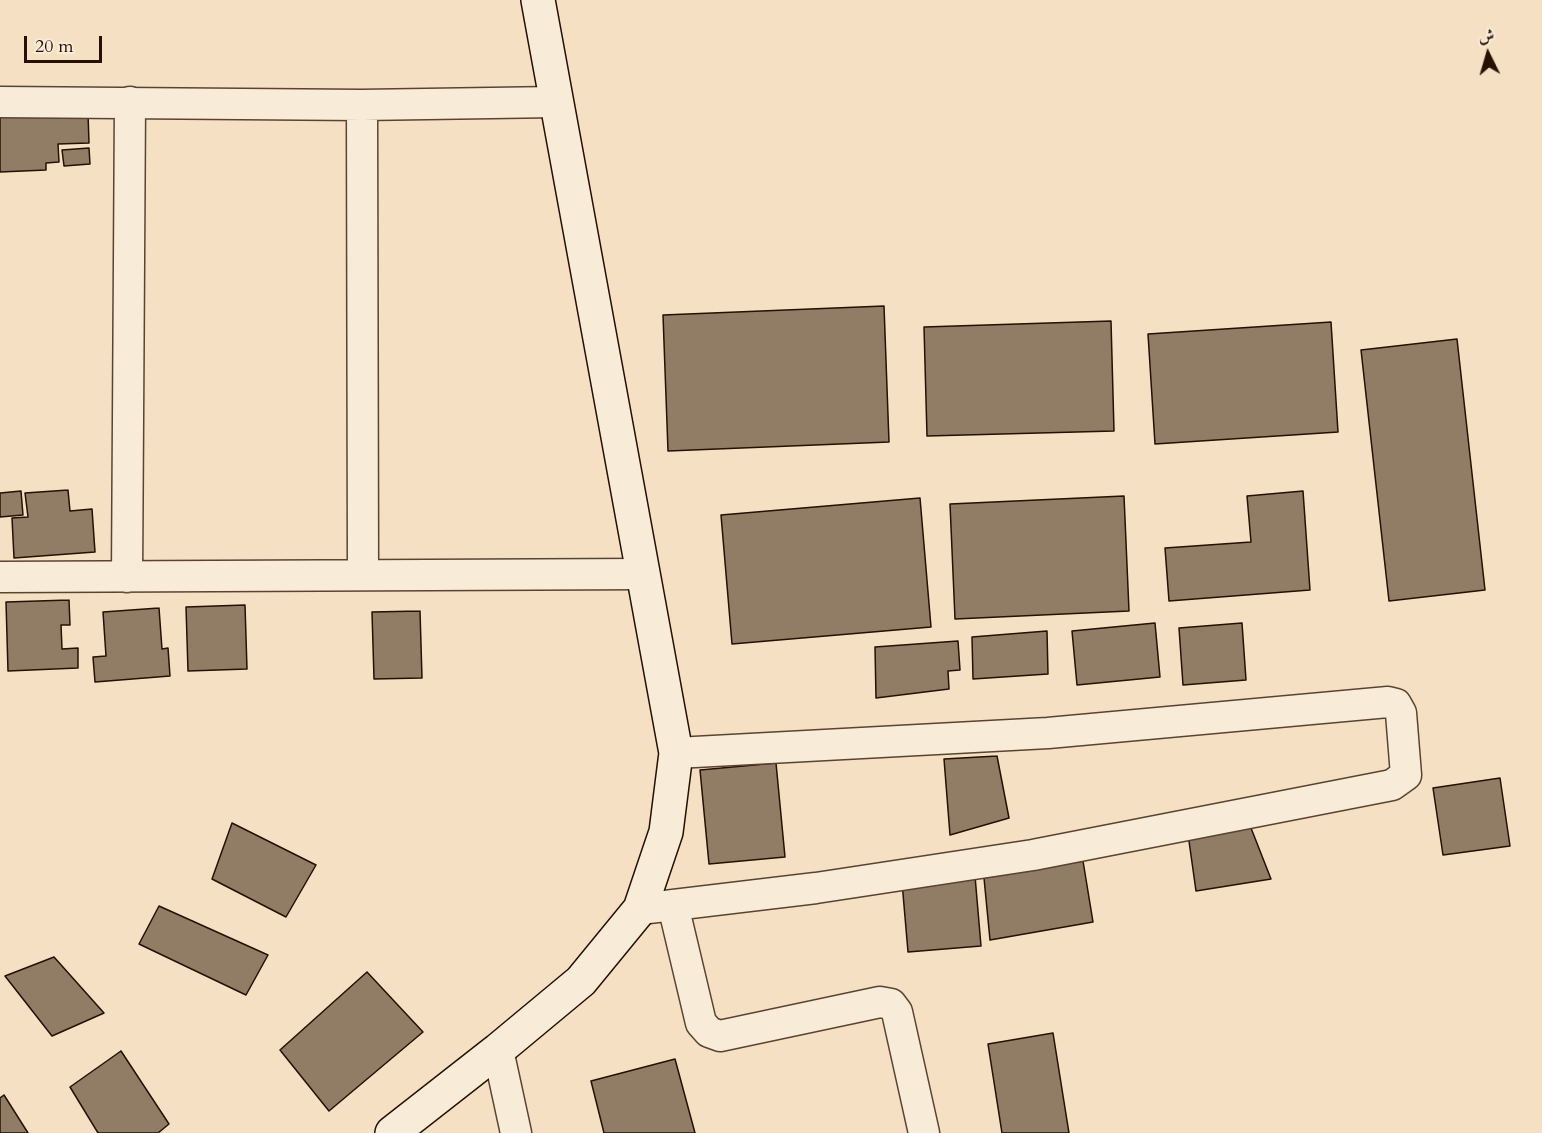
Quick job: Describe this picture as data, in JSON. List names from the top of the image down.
{
  "scale_bar": "20 m",
  "north": "top"
}
